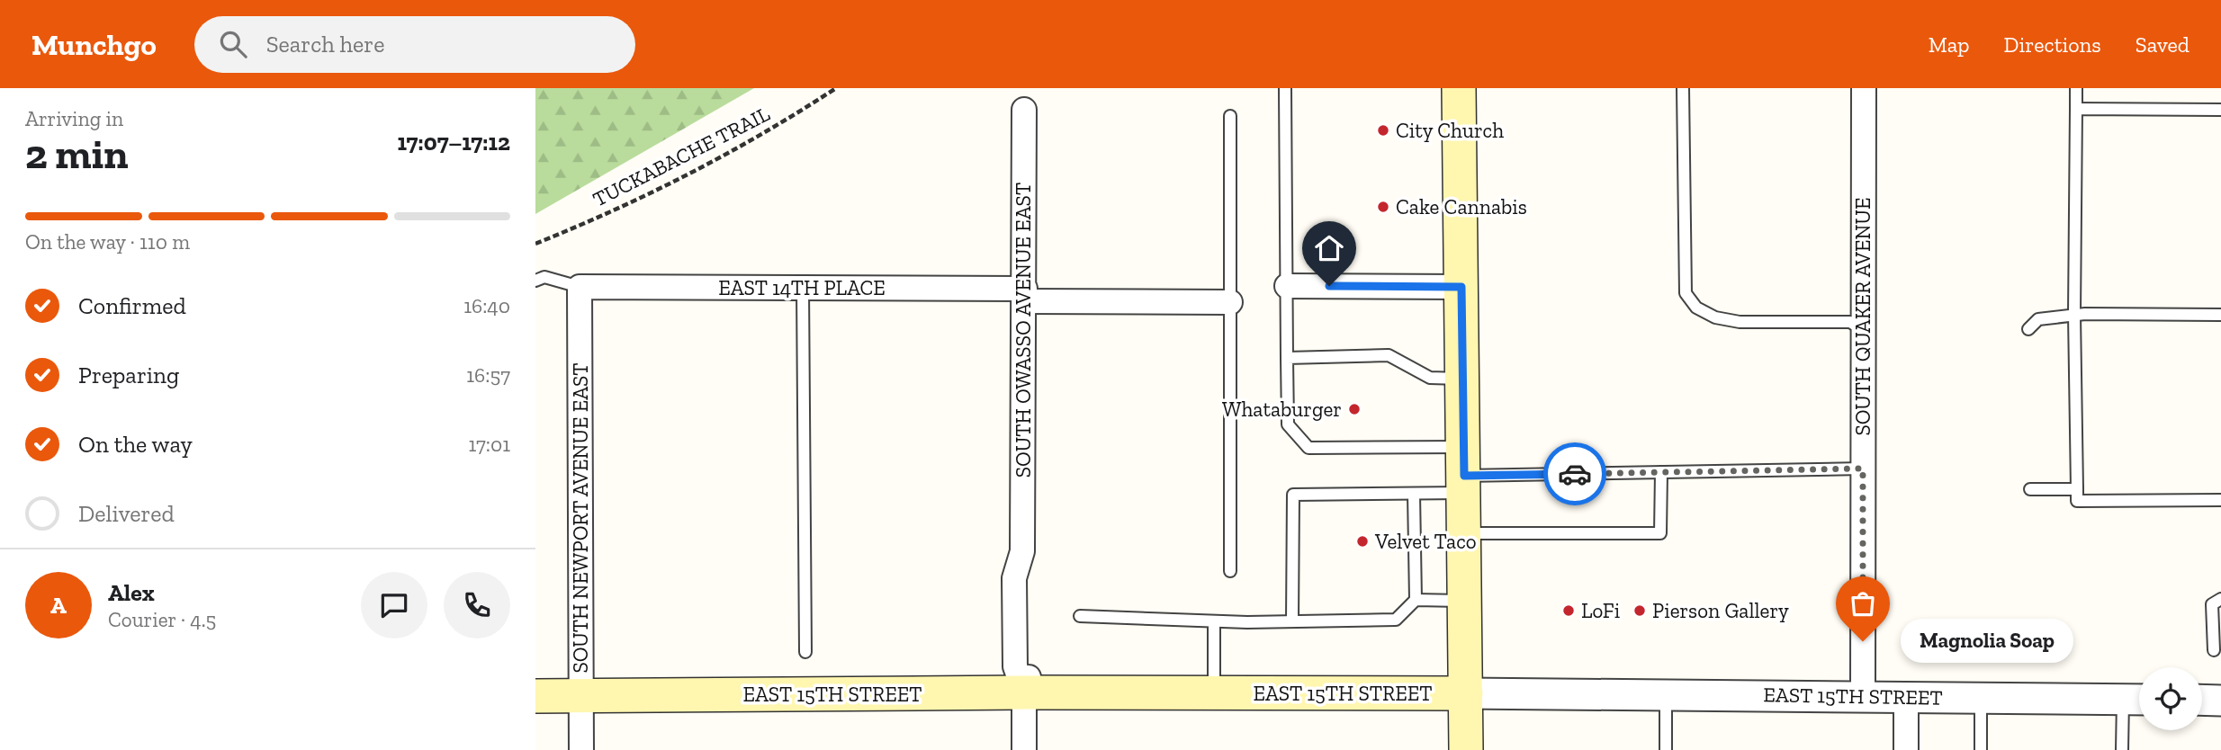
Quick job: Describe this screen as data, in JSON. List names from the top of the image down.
{
  "streets": {
    "main road": ["EAST 15TH STREET"],
    "street": [
      "EAST 14TH PLACE",
      "SOUTH QUAKER AVENUE",
      "SOUTH OWASSO AVENUE EAST",
      "SOUTH NEWPORT AVENUE EAST"
    ],
    "path": ["TUCKABACHE TRAIL"]
  },
  "crossings": [
    ["EAST 14TH PLACE", "SOUTH OWASSO AVENUE EAST"],
    ["EAST 14TH PLACE", "SOUTH NEWPORT AVENUE EAST"],
    ["SOUTH QUAKER AVENUE", "EAST 15TH STREET"],
    ["SOUTH OWASSO AVENUE EAST", "EAST 15TH STREET"],
    ["SOUTH NEWPORT AVENUE EAST", "EAST 15TH STREET"]
  ],
  "places": [
    "City Church",
    "Cake Cannabis",
    "Whataburger",
    "Velvet Taco",
    "LoFi",
    "Pierson Gallery",
    "Magnolia Soap"
  ],
  "page": {
    "header": "Munchgo",
    "search": "Search here",
    "nav": ["Map", "Directions", "Saved"],
    "heading": ["2 min", "Arriving in", "17:07–17:12"],
    "panel": ["Alex", "Courier · 4.5"],
    "bar": "On the way · 110 m",
    "list": [
      ["Confirmed", "16:40"],
      ["Preparing", "16:57"],
      ["On the way", "17:01"],
      "Delivered"
    ],
    "round": "A",
    "bubble": "Magnolia Soap"
  }
}
